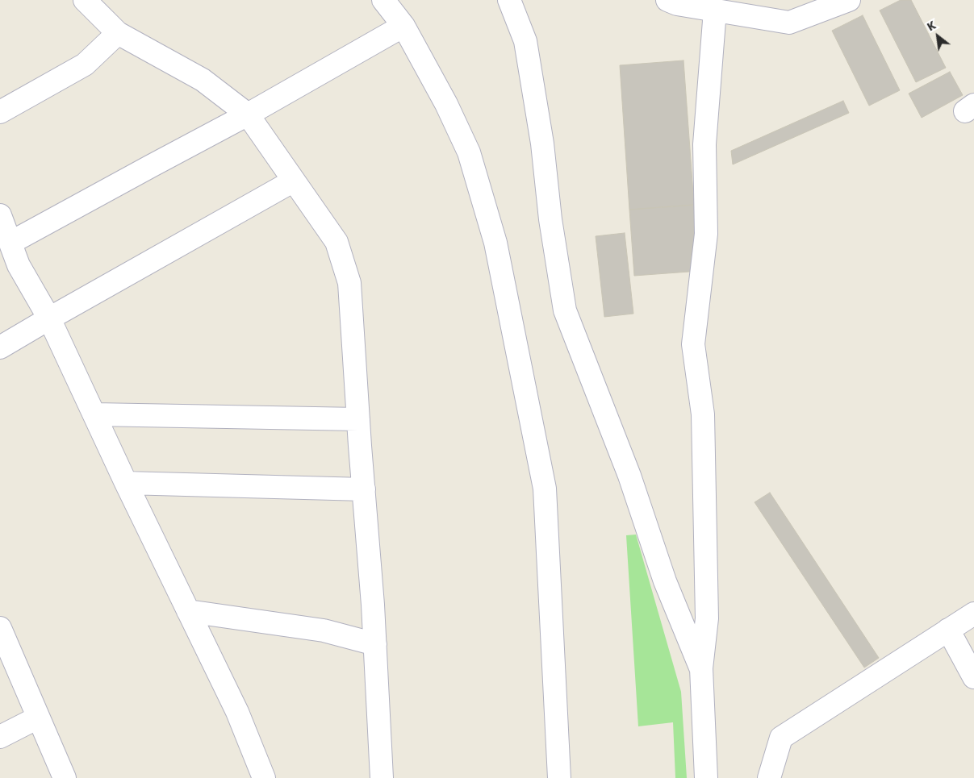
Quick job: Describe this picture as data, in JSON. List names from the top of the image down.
{
  "north": "top left"
}
